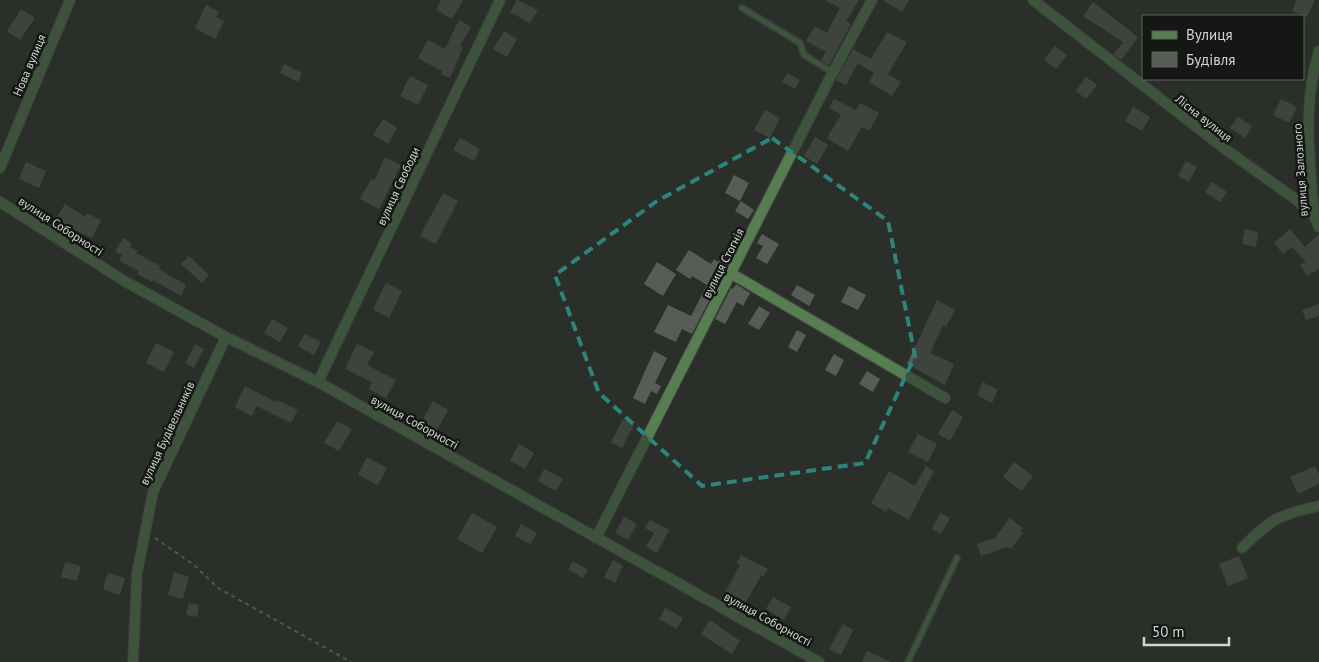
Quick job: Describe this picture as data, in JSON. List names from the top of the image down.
{
  "streets": {
    "street": [
      "Нова вулиця",
      "Лісна вулиця",
      "вулиця Залозного",
      "вулиця Свободи",
      "вулиця Соборності",
      "вулиця Стогнія",
      "вулиця Будівельників"
    ]
  },
  "crossings": [
    ["Лісна вулиця", "вулиця Залозного"],
    ["вулиця Свободи", "вулиця Соборності"],
    ["вулиця Соборності", "вулиця Стогнія"],
    ["вулиця Соборності", "вулиця Будівельників"]
  ],
  "legend": ["Вулиця", "Будівля"],
  "scale_bar": "50 m"
}
